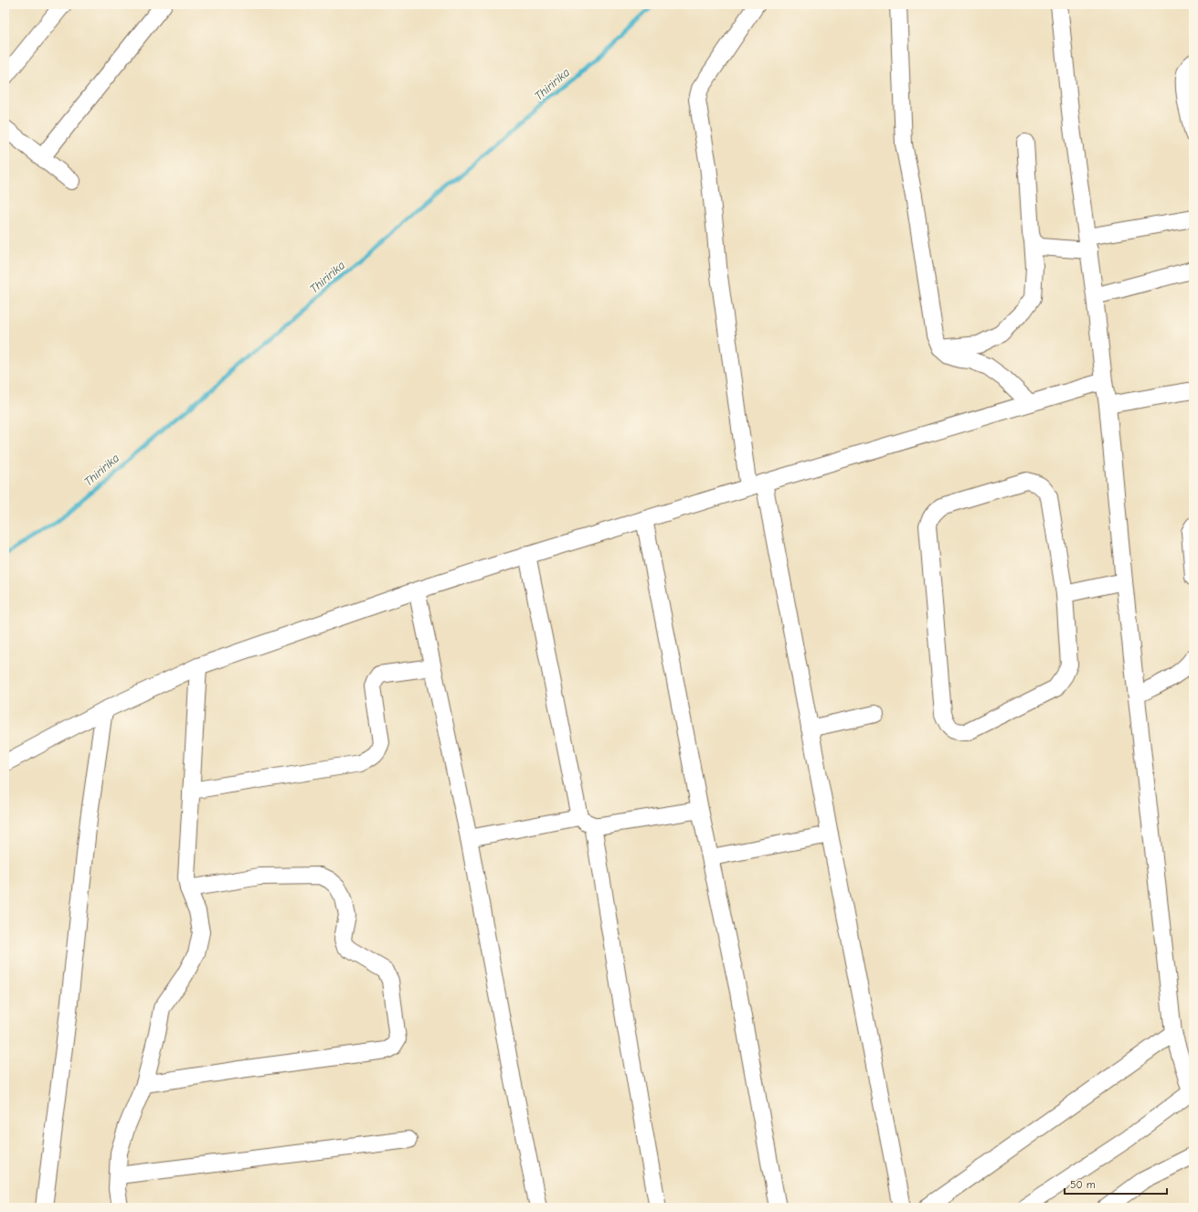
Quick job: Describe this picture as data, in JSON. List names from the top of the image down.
{
  "water": ["Thiririka"],
  "scale_bar": "50 m"
}
